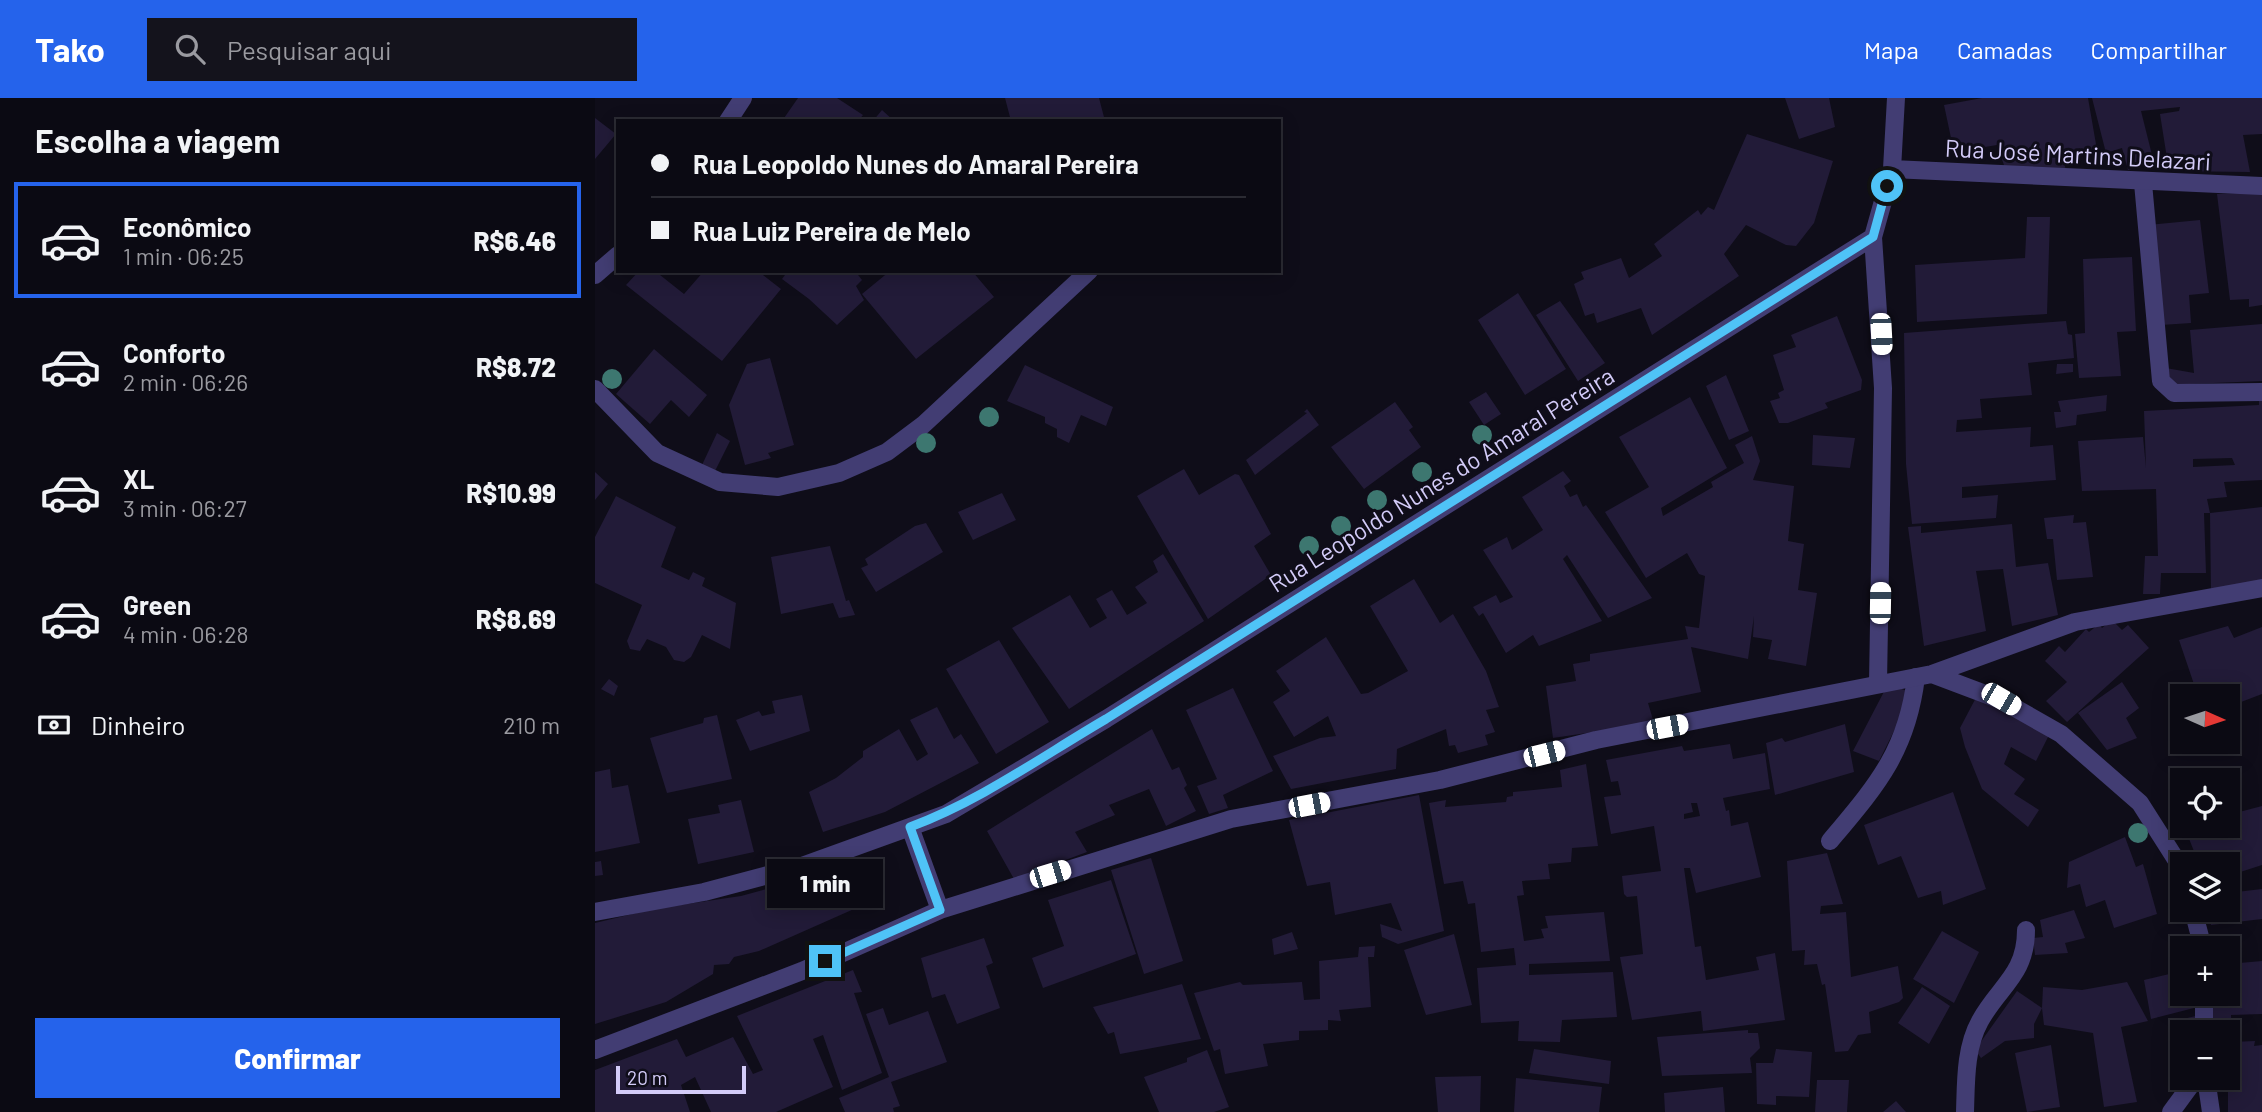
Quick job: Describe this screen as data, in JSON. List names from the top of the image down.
{
  "streets": {
    "street": ["Rua José Martins Delazari", "Rua Leopoldo Nunes do Amaral Pereira"]
  },
  "scale_bar": "20 m",
  "north": "right",
  "page": {
    "header": "Tako",
    "search": "Pesquisar aqui",
    "nav": ["Mapa", "Camadas", "Compartilhar"],
    "heading": "Escolha a viagem",
    "banner": ["Rua Leopoldo Nunes do Amaral Pereira", "Rua Luiz Pereira de Melo"],
    "list": [
      {
        "name": "Econômico",
        "note": "1 min · 06:25",
        "value": "R$6.46"
      },
      {
        "name": "Conforto",
        "note": "2 min · 06:26",
        "value": "R$8.72"
      },
      {
        "name": "XL",
        "note": "3 min · 06:27",
        "value": "R$10.99"
      },
      {
        "name": "Green",
        "note": "4 min · 06:28",
        "value": "R$8.69"
      }
    ],
    "map_buttons": ["+", "−"],
    "pay": ["Dinheiro", "210 m"],
    "bubble": "1 min",
    "buttons": "Confirmar",
    "scale": "20 m"
  }
}
